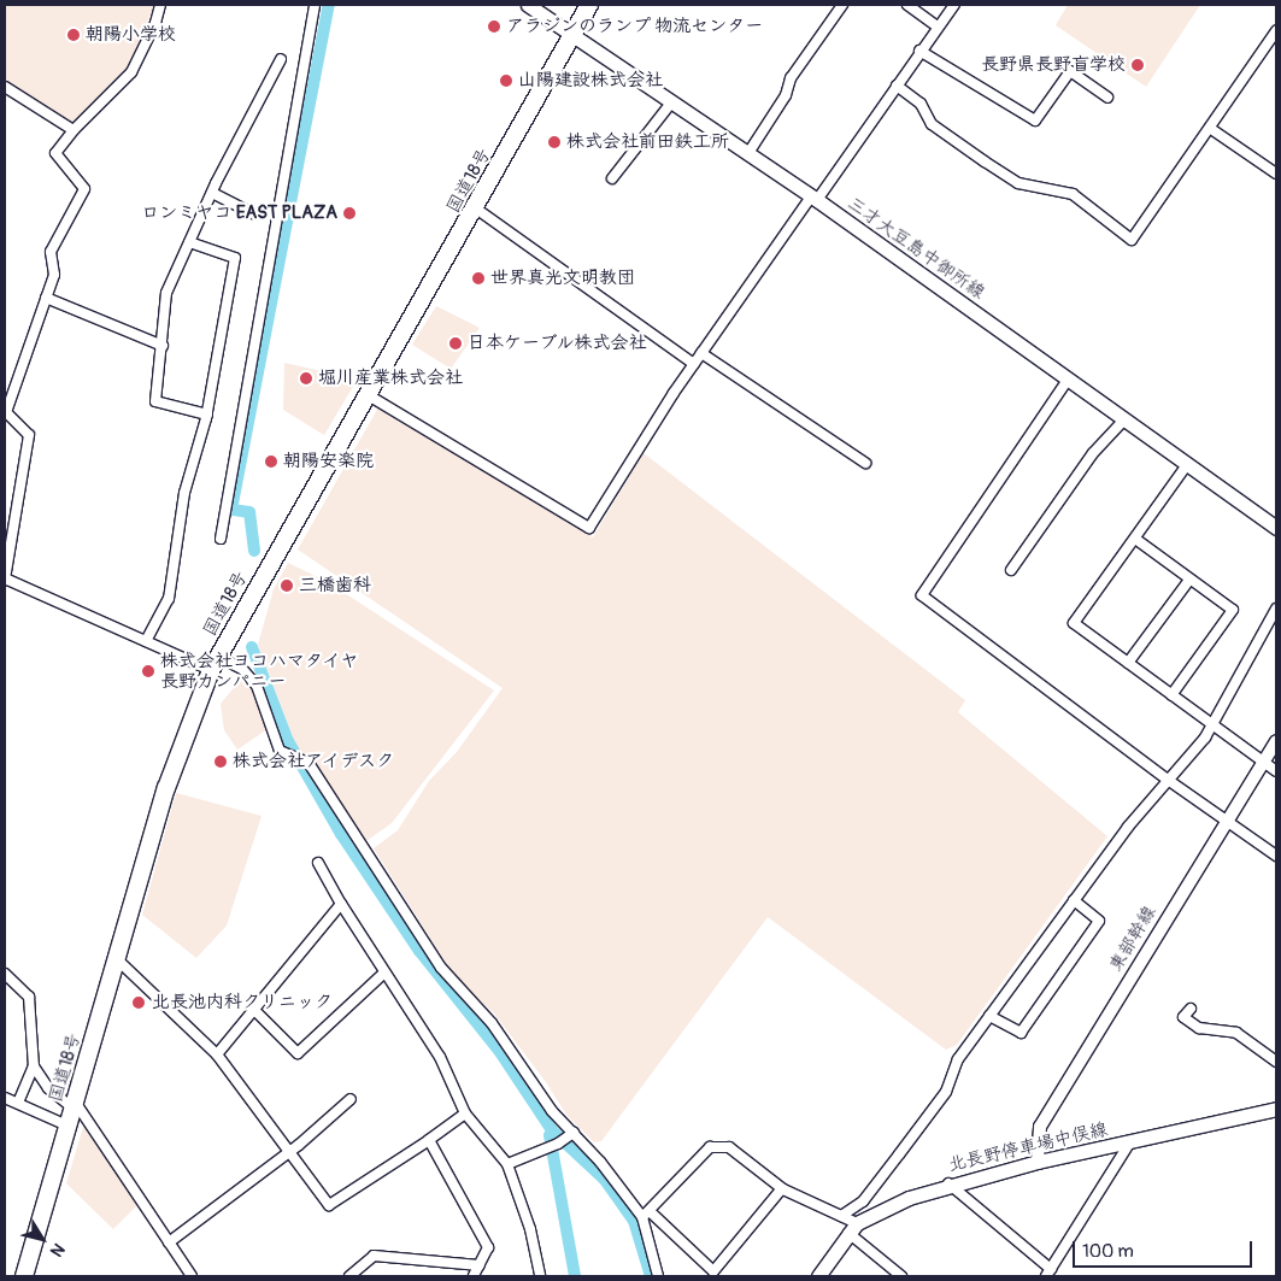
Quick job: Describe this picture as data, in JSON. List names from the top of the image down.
{
  "streets": {
    "highway": ["国道18号"],
    "main road": ["三才大豆島中御所線", "北長野停車場中俣線"],
    "street": ["東部幹線"]
  },
  "crossings": [
    ["国道18号", "三才大豆島中御所線"],
    ["東部幹線", "北長野停車場中俣線"]
  ],
  "places": [
    "アラジンのランプ 物流センター",
    "朝陽小学校",
    "長野県長野盲学校",
    "山陽建設株式会社",
    "株式会社前田鉄工所",
    "ロンミヤコ EAST PLAZA",
    "世界真光文明教団",
    "日本ケーブル株式会社",
    "堀川産業株式会社",
    "朝陽安楽院",
    "三橋歯科",
    "株式会社ヨコハマタイヤ 長野カンパニー",
    "株式会社アイデスク",
    "北長池内科クリニック"
  ],
  "scale_bar": "100 m",
  "north": "bottom right"
}
